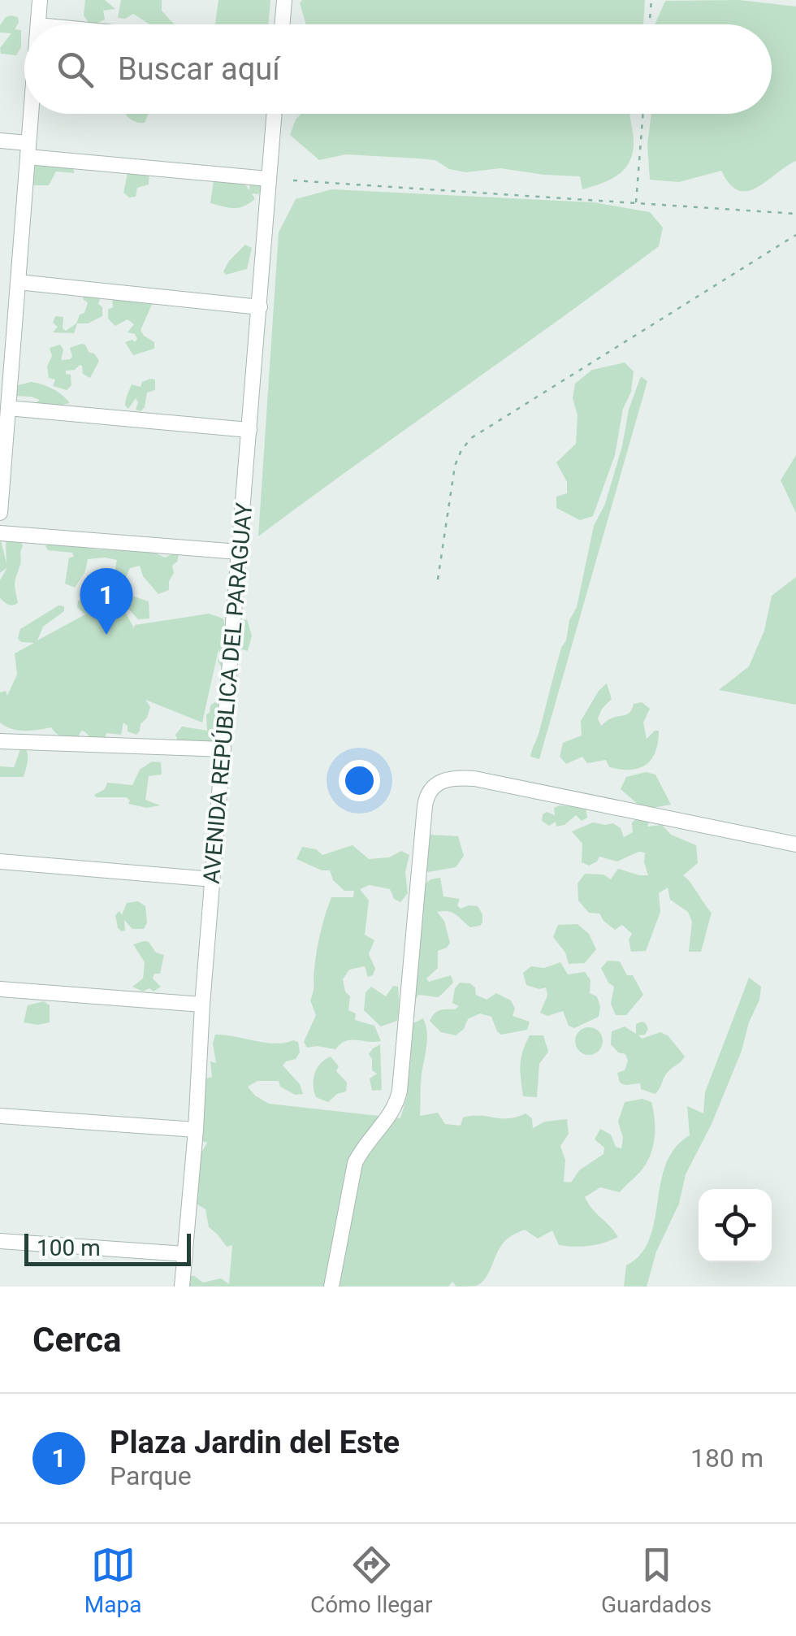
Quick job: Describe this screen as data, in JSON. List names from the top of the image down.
{
  "streets": {
    "street": ["AVENIDA REPÚBLICA DEL PARAGUAY"]
  },
  "scale_bar": "100 m",
  "page": {
    "search": "Buscar aquí",
    "pins": "1",
    "scale": "100 m",
    "heading": "Cerca",
    "list": [
      {
        "mark": "1",
        "name": "Plaza Jardin del Este",
        "note": "Parque",
        "value": "180 m"
      }
    ],
    "nav": ["Mapa", "Cómo llegar", "Guardados"]
  }
}
